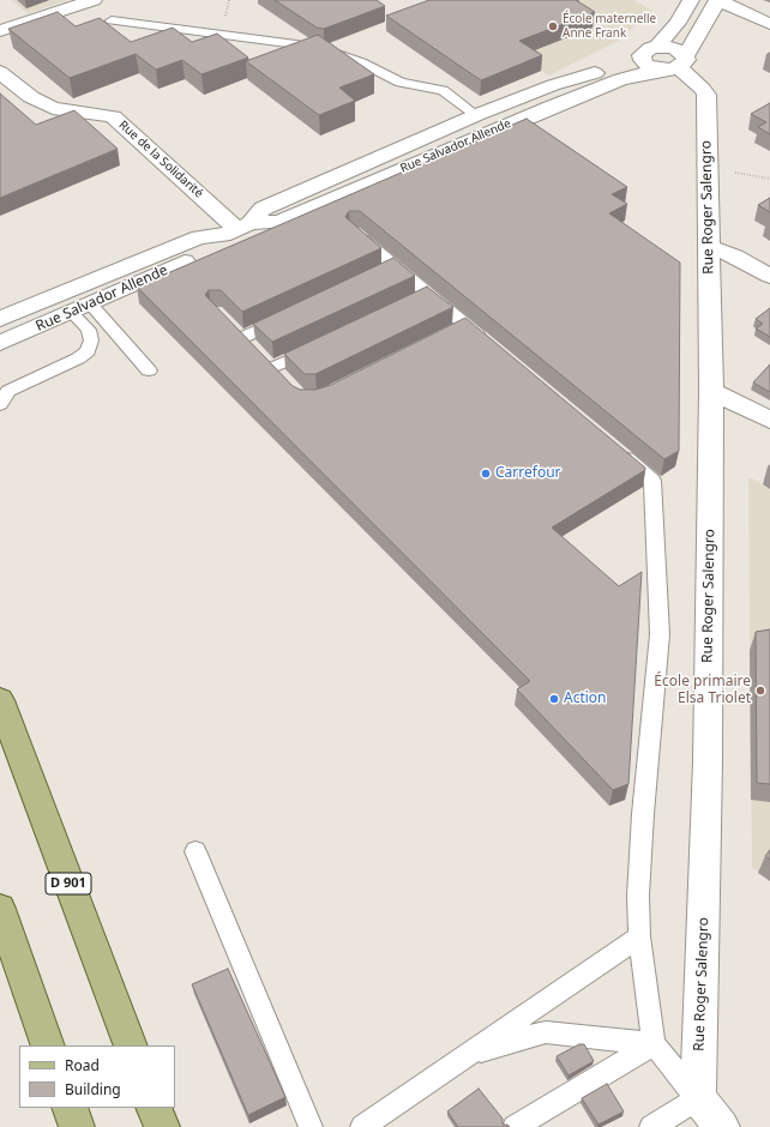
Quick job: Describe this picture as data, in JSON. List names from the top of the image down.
{
  "streets": {
    "main road": ["D 901"],
    "street": ["Rue Salvador Allende", "Rue de la Solidarité", "Rue Roger Salengro"]
  },
  "crossings": [
    ["Rue Salvador Allende", "Rue de la Solidarité"],
    ["Rue Salvador Allende", "Rue Roger Salengro"]
  ],
  "places": [
    "École maternelle Anne Frank",
    "Carrefour",
    "École primaire Elsa Triolet",
    "Action"
  ],
  "legend": ["Road", "Building"]
}
